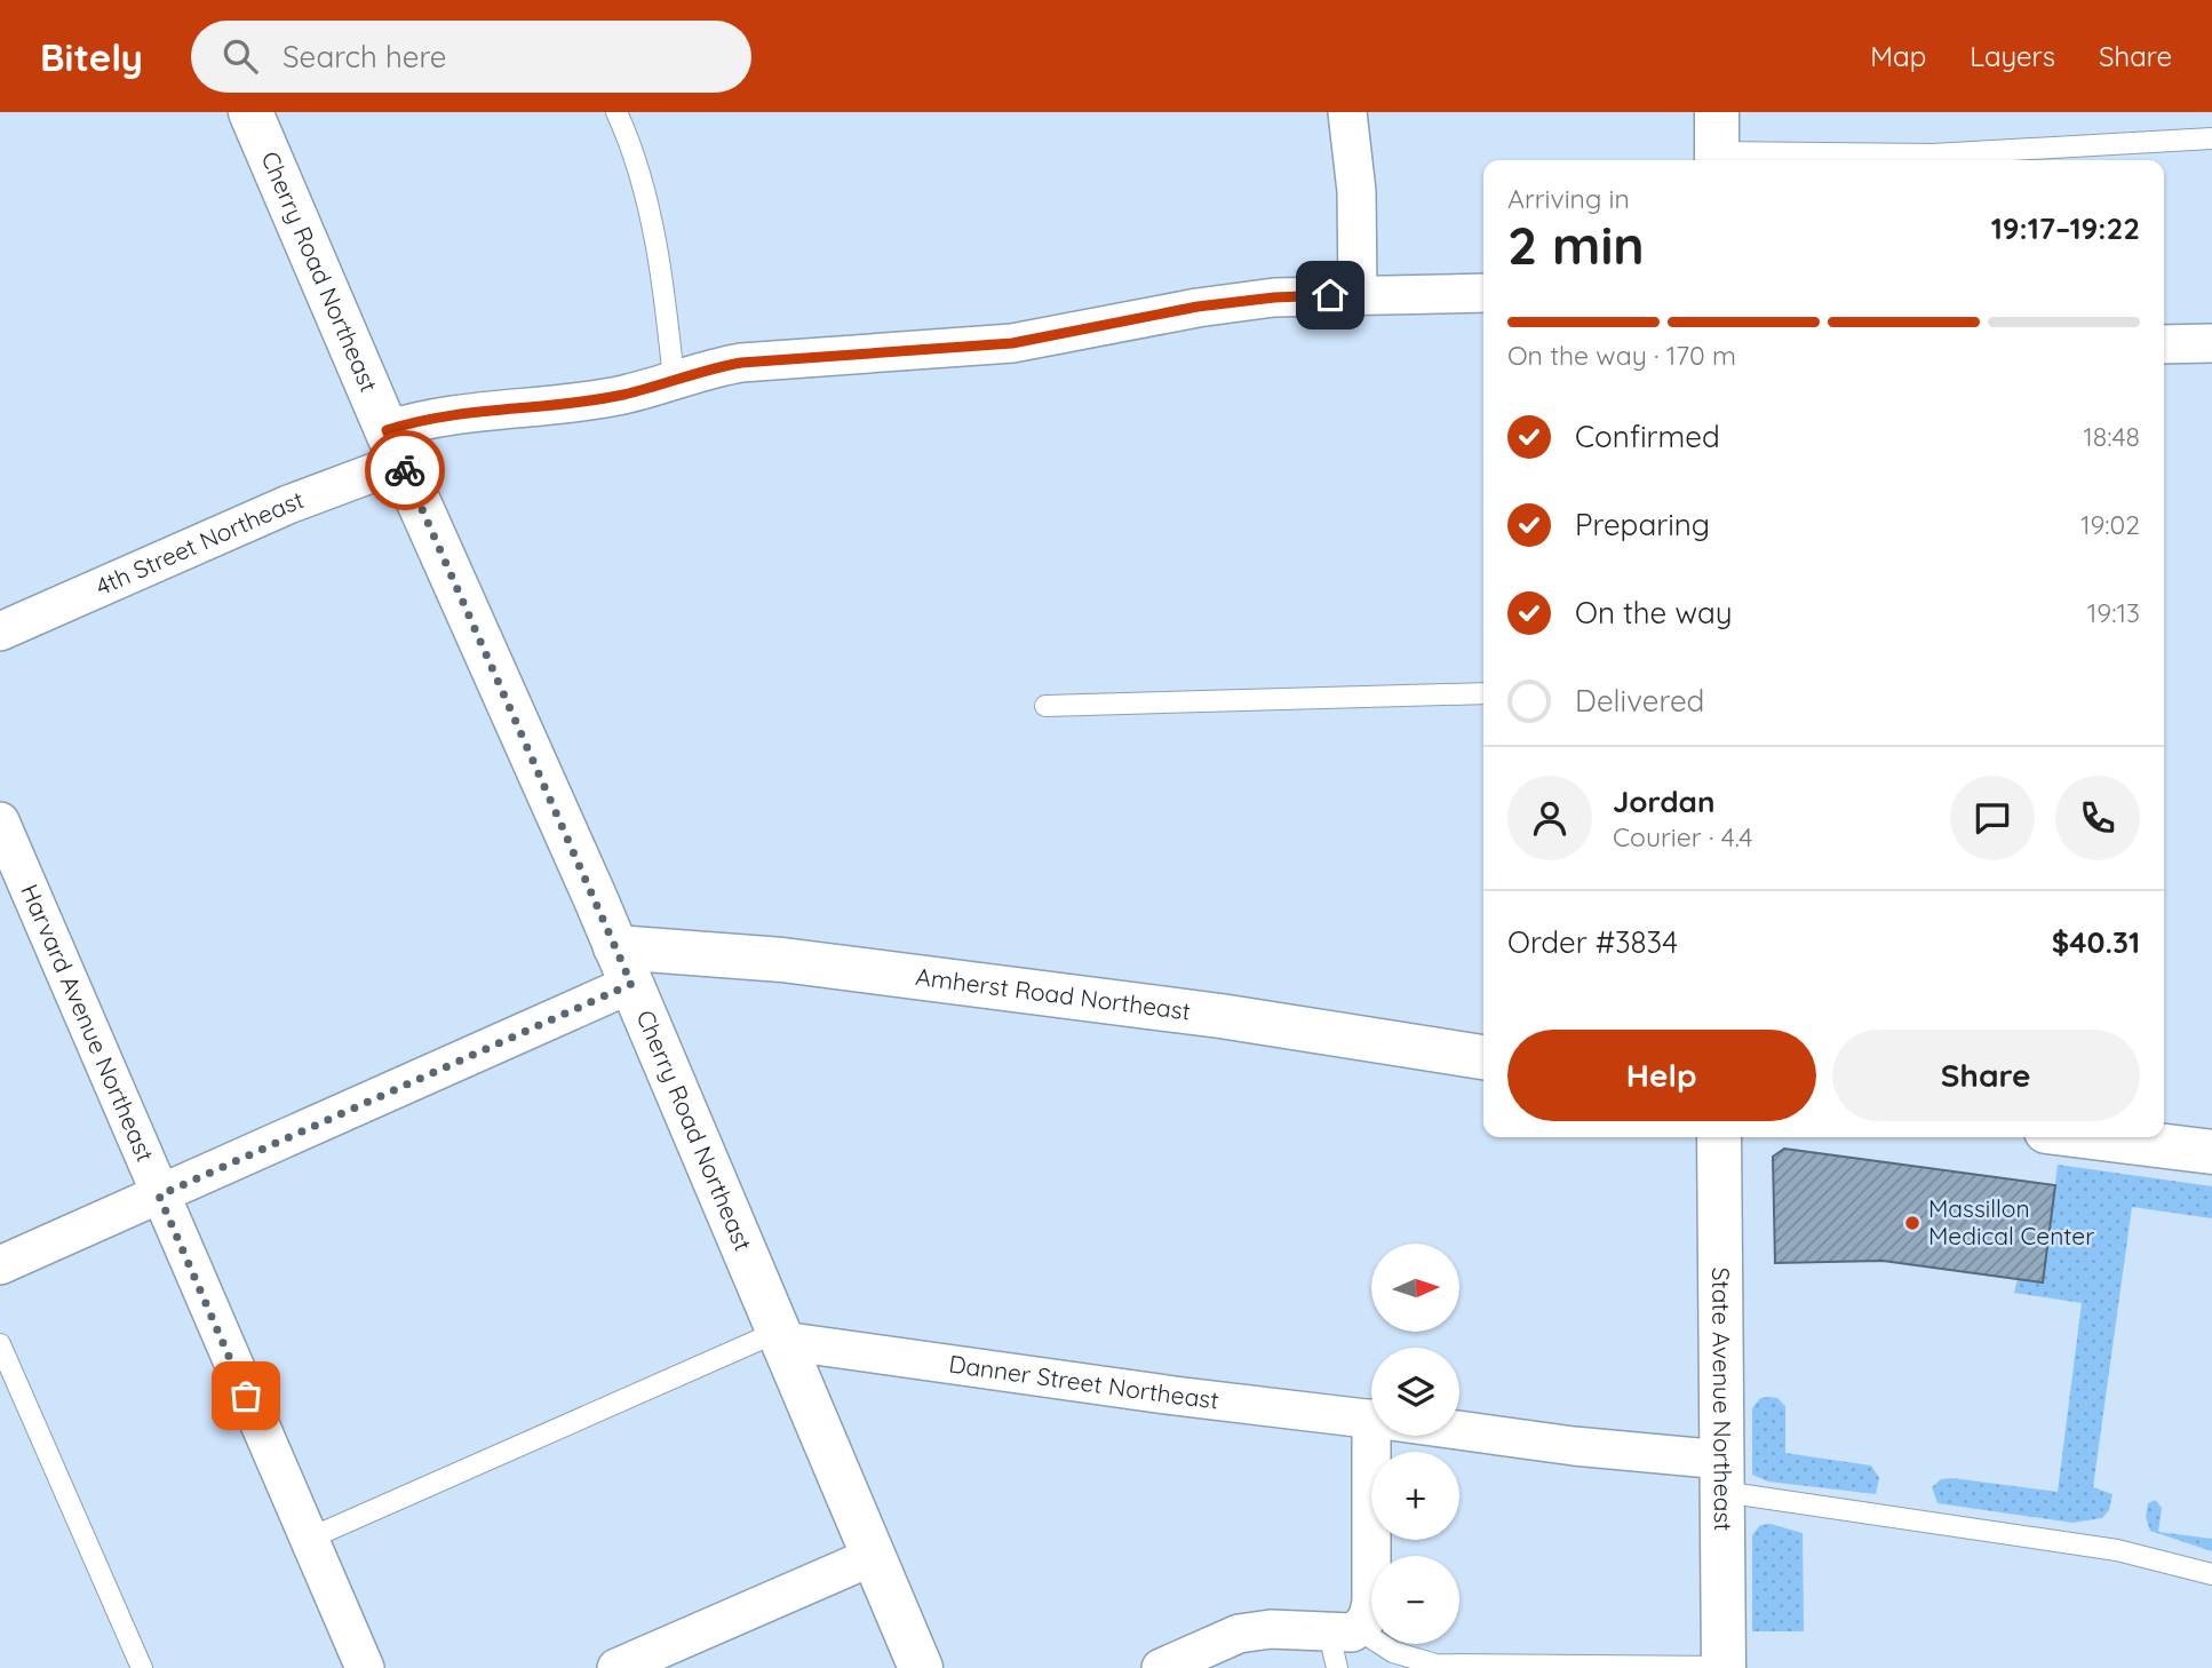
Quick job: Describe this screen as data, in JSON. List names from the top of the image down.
{
  "streets": {
    "street": [
      "Cherry Road Northeast",
      "4th Street Northeast",
      "Amherst Road Northeast",
      "Harvard Avenue Northeast",
      "Danner Street Northeast",
      "State Avenue Northeast"
    ]
  },
  "crossings": [
    ["Cherry Road Northeast", "4th Street Northeast"],
    ["Cherry Road Northeast", "Amherst Road Northeast"],
    ["Cherry Road Northeast", "Danner Street Northeast"],
    ["Danner Street Northeast", "State Avenue Northeast"]
  ],
  "places": ["Massillon Medical Center"],
  "north": "right",
  "page": {
    "header": "Bitely",
    "search": "Search here",
    "nav": ["Map", "Layers", "Share"],
    "heading": ["2 min", "Arriving in", "19:17–19:22"],
    "panel": [
      "Jordan",
      "Courier · 4.4",
      "Order #3834",
      "$40.31"
    ],
    "bar": "On the way · 170 m",
    "list": [
      ["Confirmed", "18:48"],
      ["Preparing", "19:02"],
      ["On the way", "19:13"],
      "Delivered"
    ],
    "buttons": ["Help", "Share"],
    "map_buttons": ["+", "−"]
  }
}
